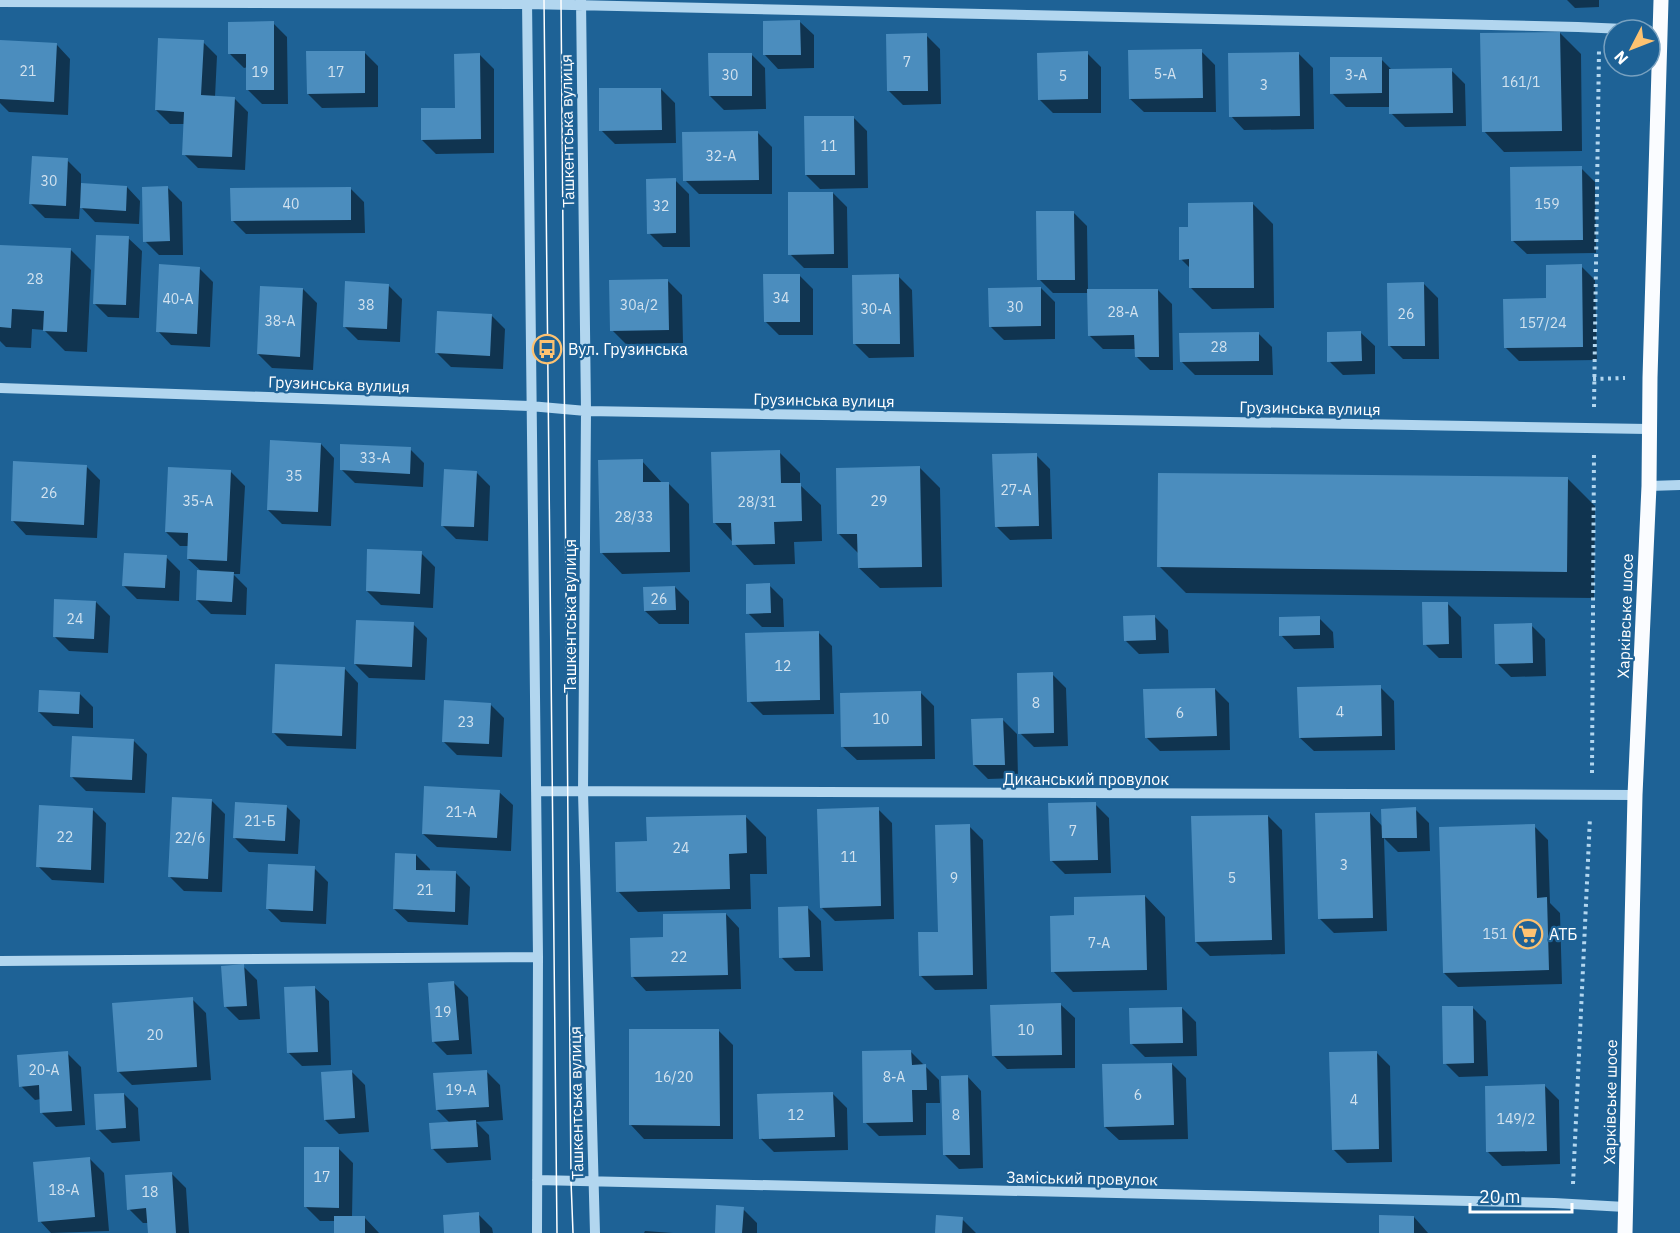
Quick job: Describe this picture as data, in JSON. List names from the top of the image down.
{
  "streets": {
    "main road": ["Харківське шосе"],
    "street": [
      "Ташкентська вулиця",
      "Грузинська вулиця",
      "Диканський провулок",
      "Заміський провулок"
    ]
  },
  "crossings": [
    ["Ташкентська вулиця", "Грузинська вулиця"],
    ["Ташкентська вулиця", "Диканський провулок"],
    ["Ташкентська вулиця", "Заміський провулок"],
    ["Грузинська вулиця", "Харківське шосе"],
    ["Харківське шосе", "Диканський провулок"],
    ["Харківське шосе", "Заміський провулок"]
  ],
  "places": {
    "bus stop": ["Вул. Грузинська"],
    "supermarket": ["АТБ"]
  },
  "house_numbers": [
    "7",
    "21",
    "19",
    "17",
    "5-А",
    "30",
    "3-А",
    "5",
    "161/1",
    "3",
    "11",
    "32-А",
    "30",
    "40",
    "159",
    "32",
    "28",
    "34",
    "40-А",
    "38",
    "30а/2",
    "30",
    "30-А",
    "28-А",
    "26",
    "38-А",
    "157/24",
    "28",
    "33-А",
    "35",
    "27-А",
    "26",
    "35-А",
    "29",
    "28/31",
    "28/33",
    "26",
    "24",
    "12",
    "8",
    "4",
    "6",
    "10",
    "23",
    "21-А",
    "21-Б",
    "7",
    "22",
    "22/6",
    "24",
    "11",
    "3",
    "9",
    "5",
    "21",
    "151",
    "7-А",
    "22",
    "19",
    "10",
    "20",
    "20-А",
    "16/20",
    "8-А",
    "19-А",
    "6",
    "4",
    "12",
    "8",
    "149/2",
    "17",
    "18-А",
    "18"
  ],
  "scale_bar": "20 m",
  "north": "bottom left"
}
